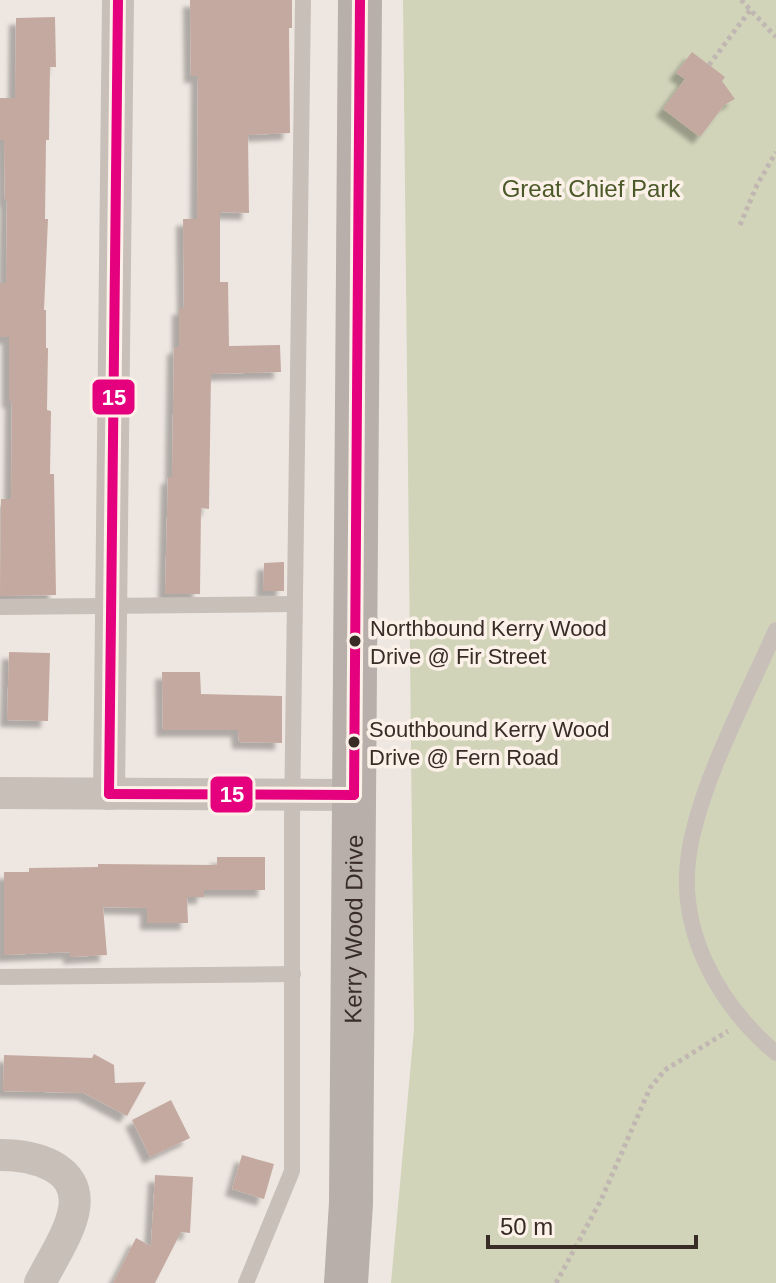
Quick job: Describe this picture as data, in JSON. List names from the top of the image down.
{
  "streets": {
    "street": ["Kerry Wood Drive"]
  },
  "parks": ["Great Chief Park"],
  "places": ["Northbound Kerry Wood Drive @ Fir Street", "Southbound Kerry Wood Drive @ Fern Road"],
  "lines": ["transit line 15"],
  "scale_bar": "50 m"
}
